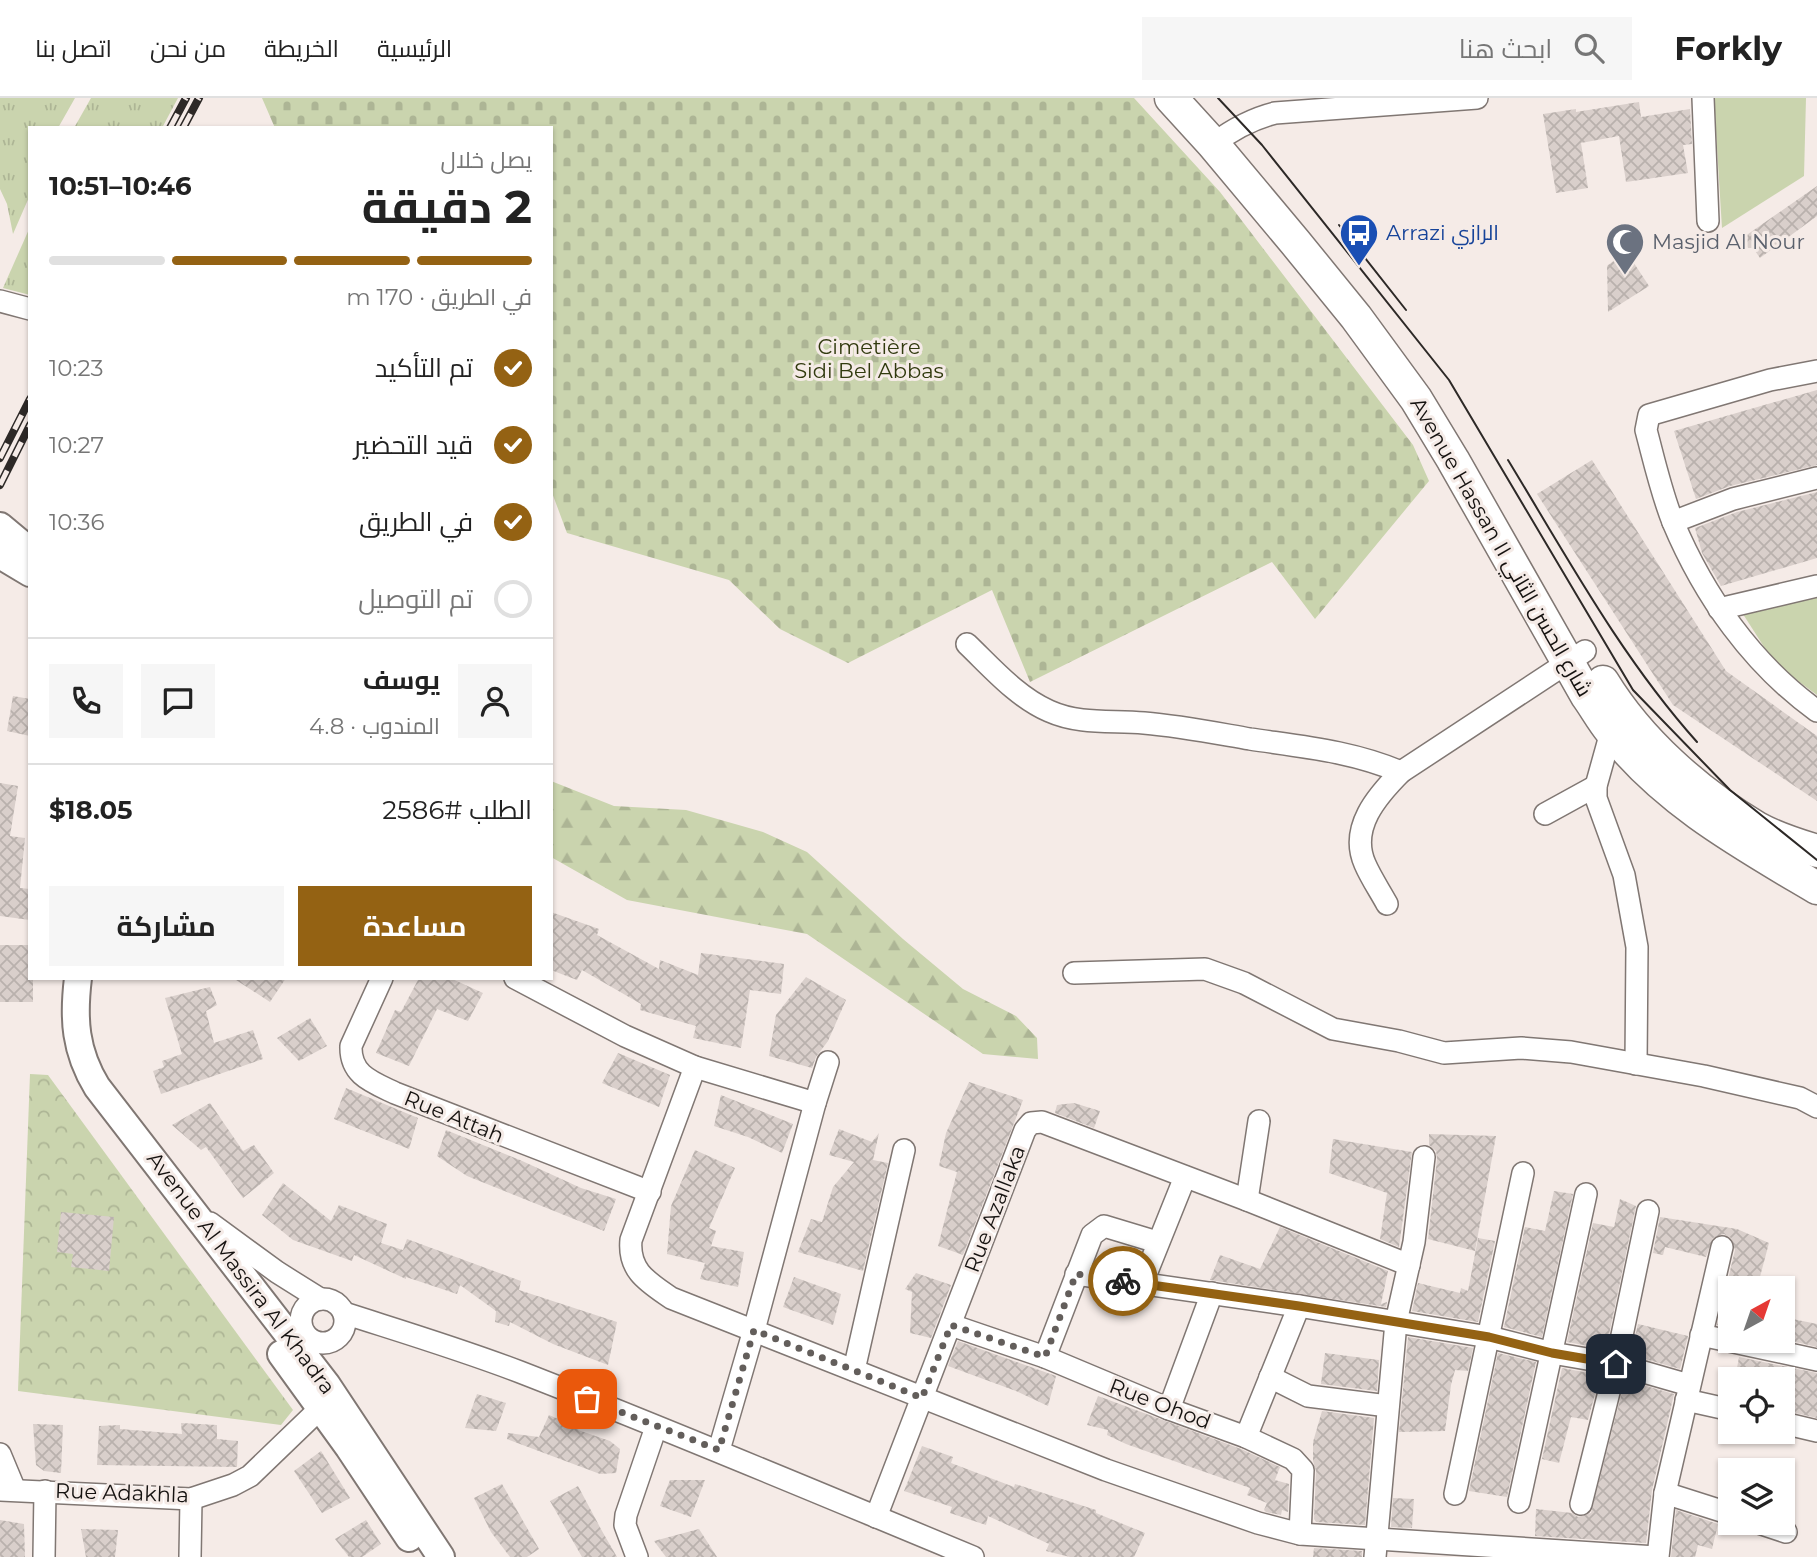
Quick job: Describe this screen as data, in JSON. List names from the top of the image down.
{
  "streets": {
    "highway": ["Avenue Hassan II شارع الحسن الثاني"],
    "main road": ["Avenue Al Massira Al Khadra"],
    "street": [
      "Rue Attah",
      "Rue Azallaka",
      "Rue Ohod",
      "Rue Adakhla"
    ]
  },
  "crossings": [
    ["Rue Azallaka", "Rue Ohod"],
    ["Avenue Al Massira Al Khadra", "Rue Adakhla"]
  ],
  "parks": ["Cimetière Sidi Bel Abbas"],
  "places": {
    "bus stop": ["Arrazi الرازي"],
    "mosque": ["Masjid Al Nour"]
  },
  "north": "top right",
  "page": {
    "header": "Forkly",
    "search": "ابحث هنا",
    "nav": [
      "الرئيسية",
      "الخريطة",
      "من نحن",
      "اتصل بنا"
    ],
    "heading": ["2 دقيقة", "يصل خلال", "10:46–10:51"],
    "panel": [
      "يوسف",
      "المندوب · 4.8",
      "الطلب #2586",
      "$18.05"
    ],
    "bar": "في الطريق · 170 m",
    "list": [
      ["تم التأكيد", "10:23"],
      ["قيد التحضير", "10:27"],
      ["في الطريق", "10:36"],
      "تم التوصيل"
    ],
    "buttons": ["مساعدة", "مشاركة"]
  }
}
